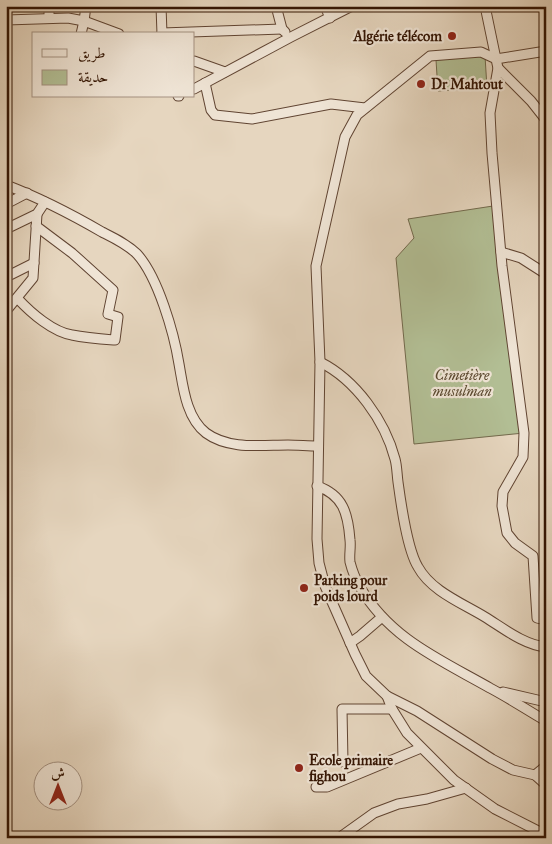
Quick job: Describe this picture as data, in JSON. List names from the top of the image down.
{
  "parks": ["Cimetière musulman"],
  "places": [
    "Algérie télécom",
    "Dr Mahtout",
    "Parking pour poids lourd",
    "Ecole primaire fighou"
  ],
  "legend": ["طريق", "حديقة"],
  "north": "top"
}
